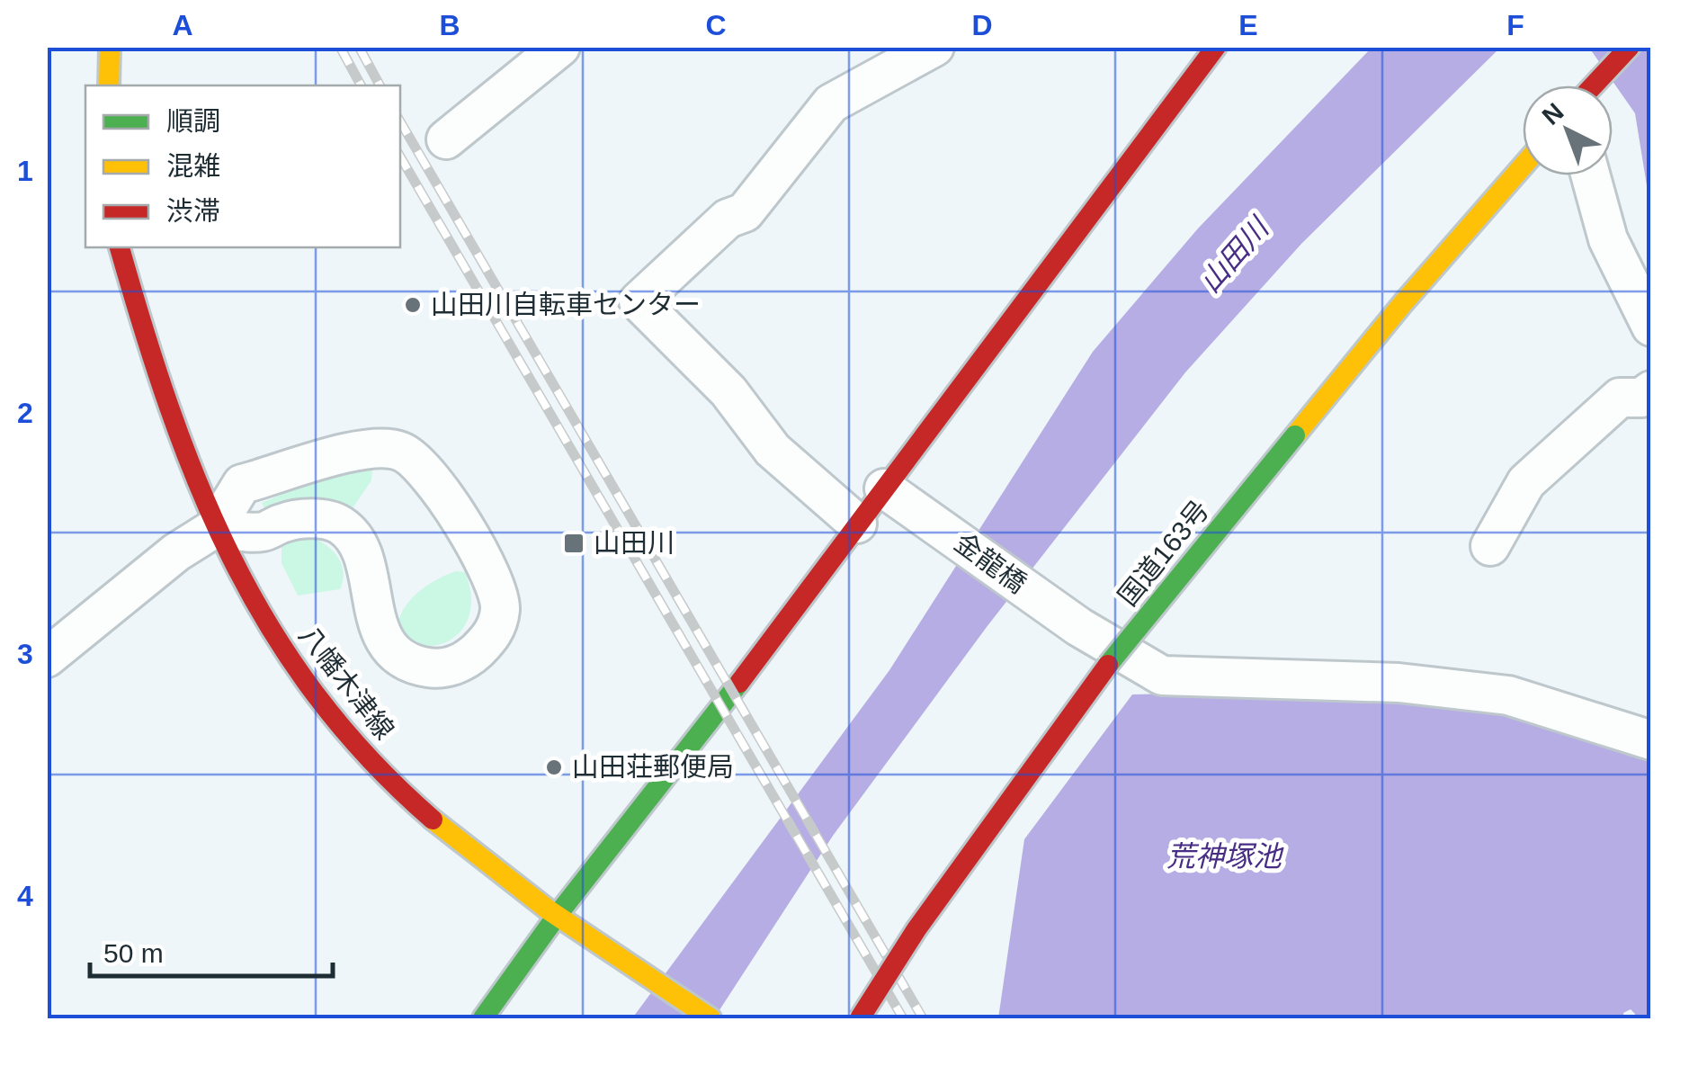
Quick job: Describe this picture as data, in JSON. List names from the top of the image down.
{
  "streets": {
    "main road": ["国道163号", "八幡木津線"],
    "street": ["金龍橋"]
  },
  "water": ["山田川", "荒神塚池"],
  "places": {
    "other": ["山田川自転車センター", "山田荘郵便局"],
    "transit": ["山田川"]
  },
  "legend": ["順調", "混雑", "渋滞"],
  "scale_bar": "50 m",
  "north": "top left",
  "grid": {
    "columns": [
      "A",
      "B",
      "C",
      "D",
      "E",
      "F"
    ],
    "rows": [
      "1",
      "2",
      "3",
      "4"
    ]
  }
}
